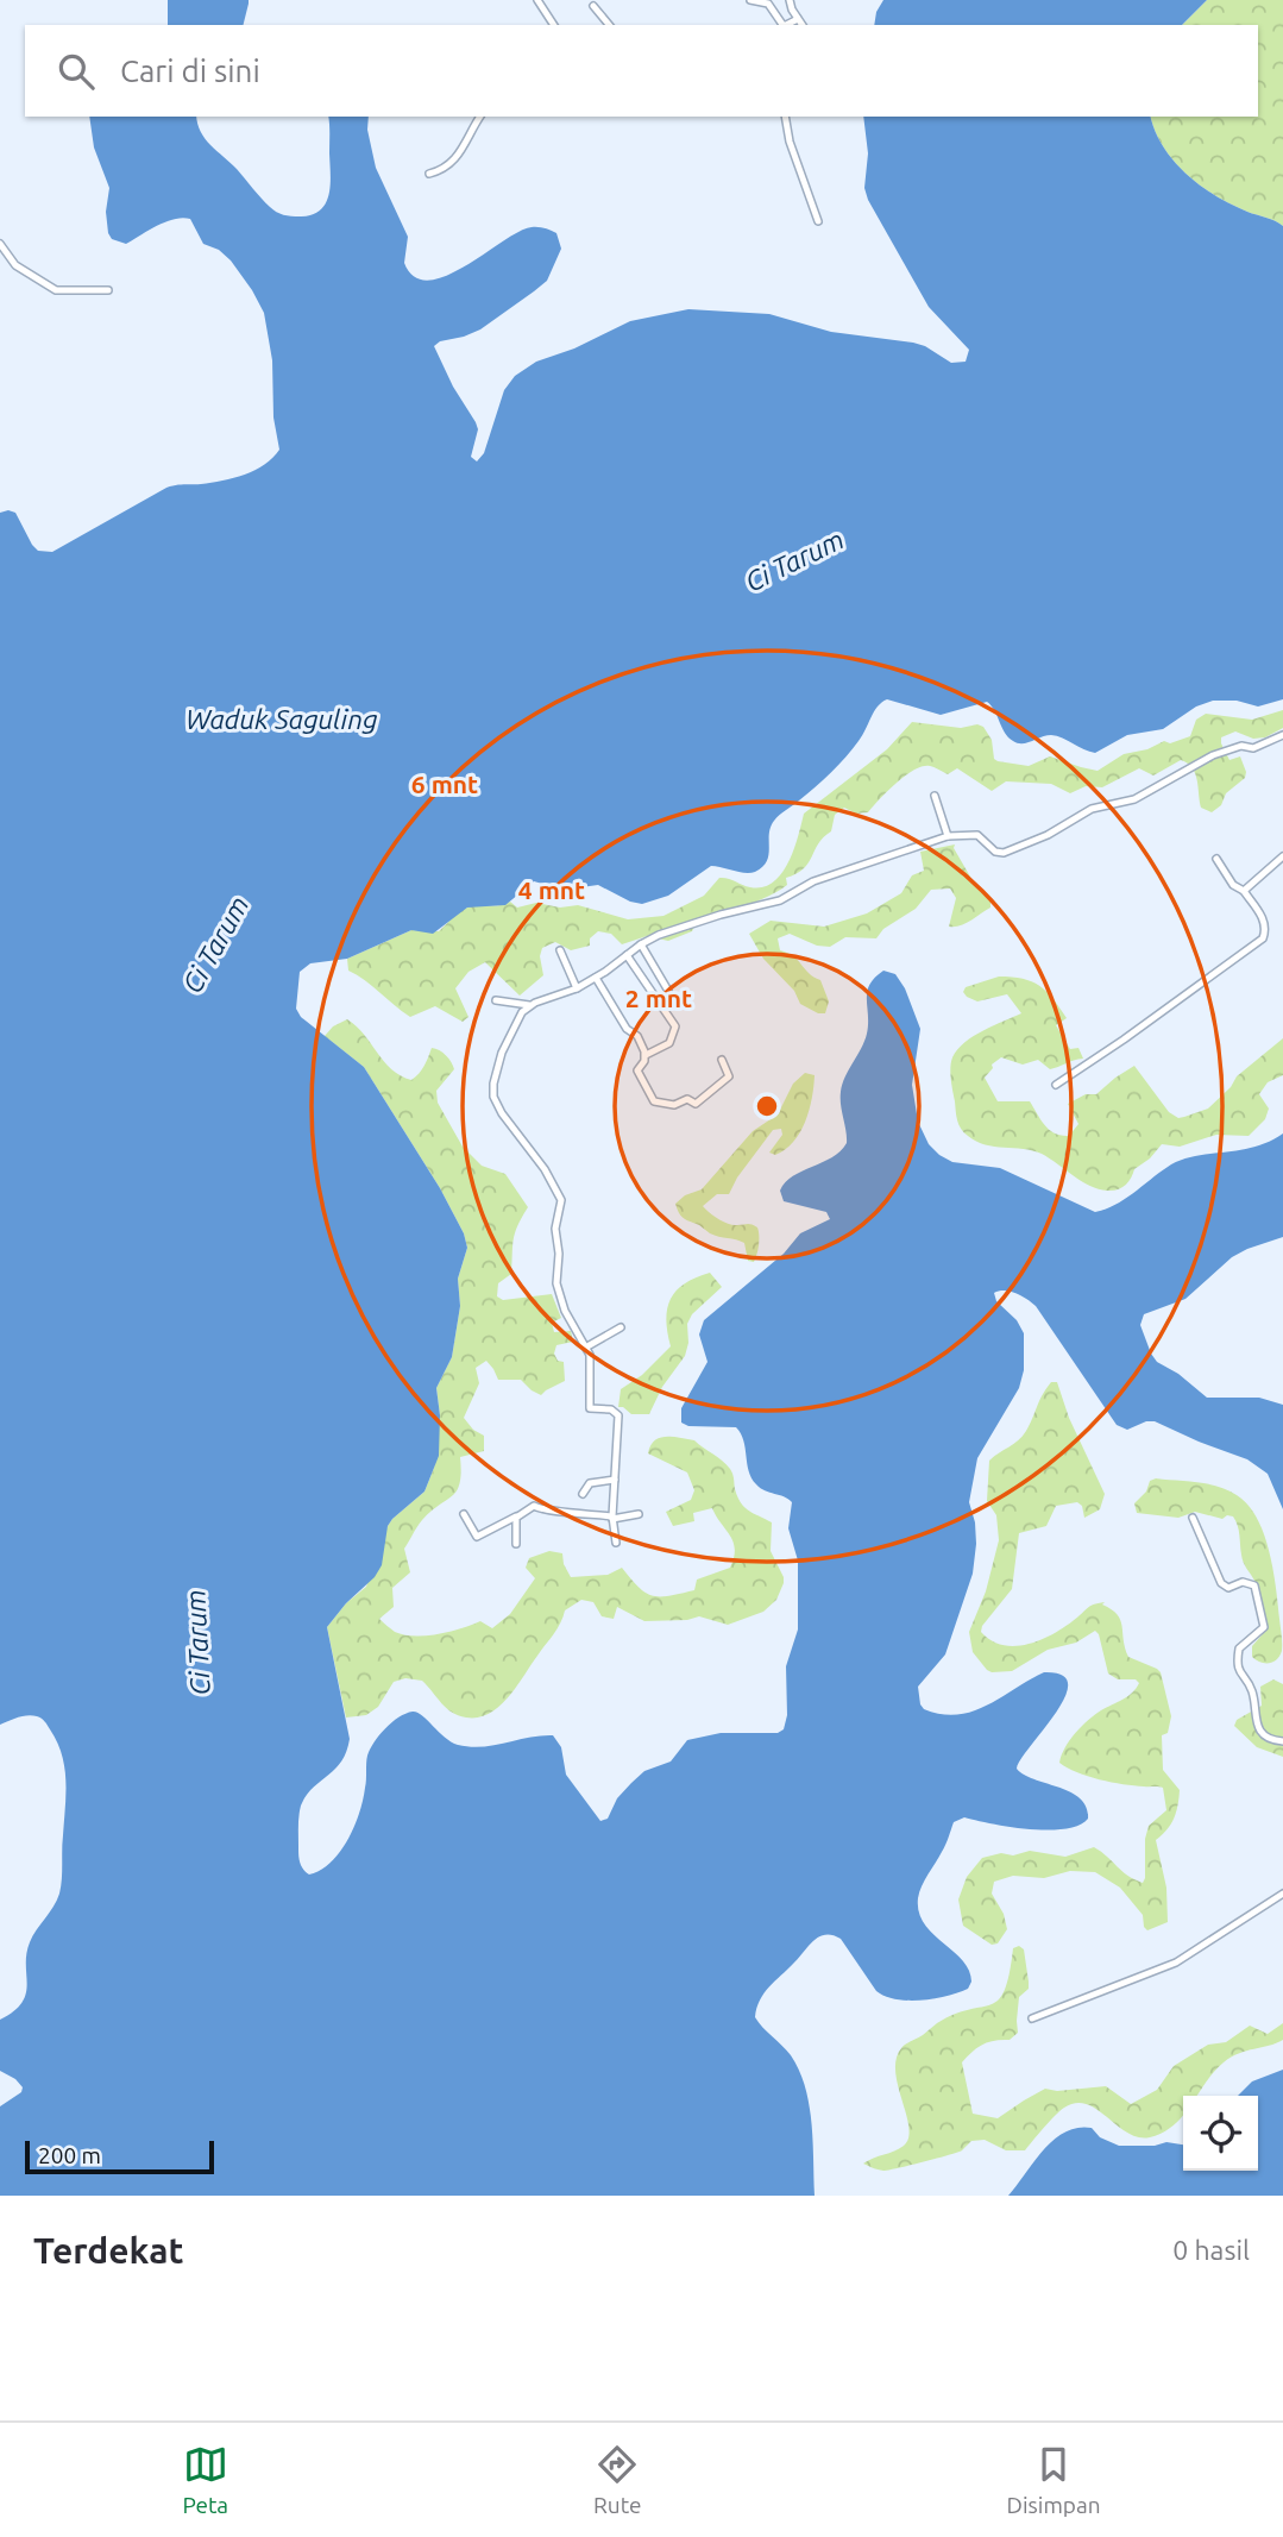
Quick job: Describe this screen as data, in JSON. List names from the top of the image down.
{
  "water": ["Ci Tarum", "Waduk Saguling"],
  "scale_bar": "200 m",
  "page": {
    "search": "Cari di sini",
    "scale": "200 m",
    "heading": ["Terdekat", "0 hasil"],
    "nav": ["Peta", "Rute", "Disimpan"]
  },
  "rings": ["6 mnt", "4 mnt", "2 mnt"]
}
